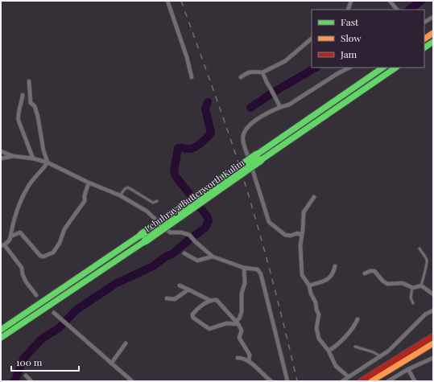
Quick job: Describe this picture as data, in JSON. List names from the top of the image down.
{
  "streets": {
    "main road": ["Lebuhraya Butterworth Kulim"]
  },
  "legend": ["Fast", "Slow", "Jam"],
  "scale_bar": "100 m"
}
